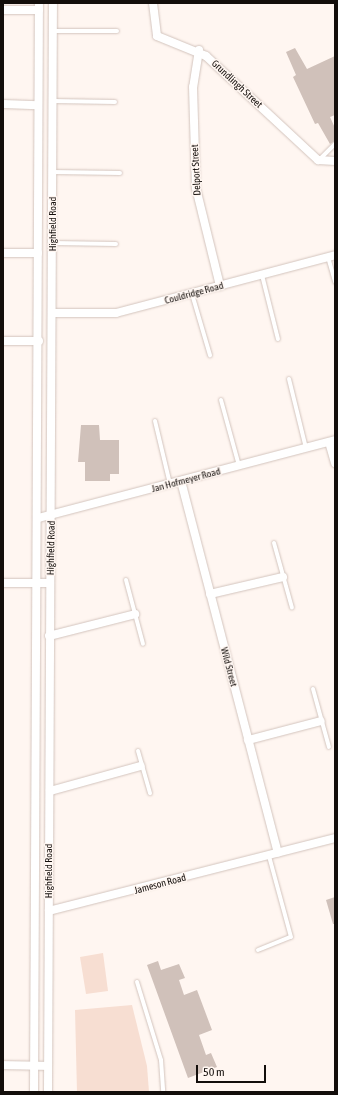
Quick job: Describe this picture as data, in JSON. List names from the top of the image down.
{
  "streets": {
    "street": [
      "Grundlingh Street",
      "Delport Street",
      "Highfield Road",
      "Couldridge Road",
      "Jan Hofmeyer Road",
      "Wild Street",
      "Jameson Road"
    ]
  },
  "crossings": [
    ["Grundlingh Street", "Delport Street"],
    ["Delport Street", "Couldridge Road"],
    ["Highfield Road", "Couldridge Road"],
    ["Highfield Road", "Jan Hofmeyer Road"],
    ["Highfield Road", "Jameson Road"],
    ["Jan Hofmeyer Road", "Wild Street"],
    ["Wild Street", "Jameson Road"]
  ],
  "scale_bar": "50 m"
}
